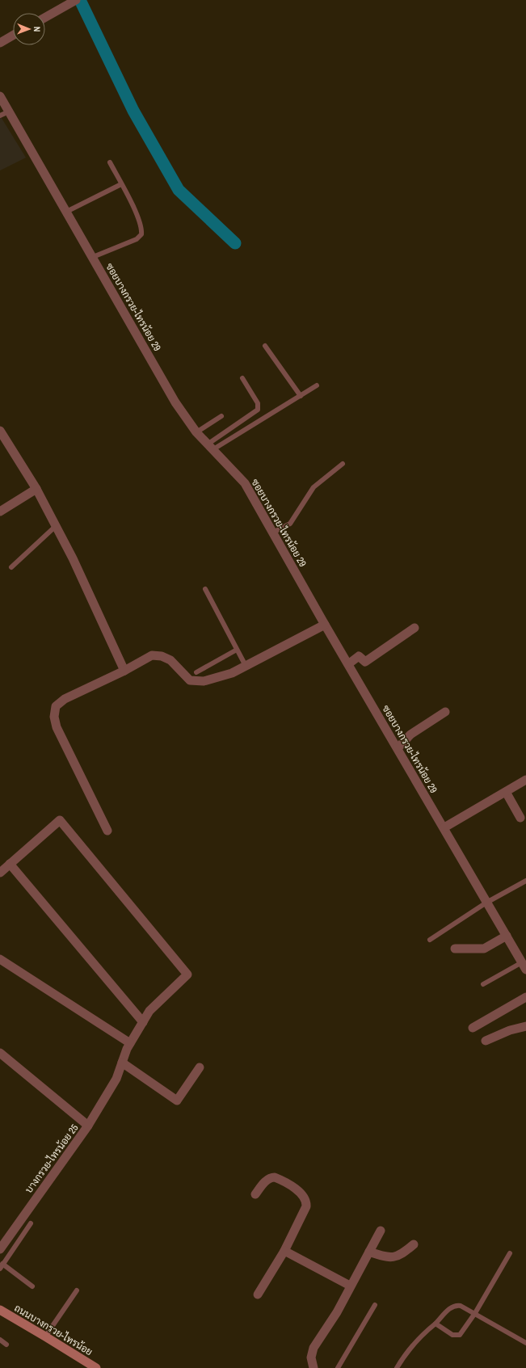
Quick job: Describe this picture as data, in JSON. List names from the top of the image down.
{
  "streets": {
    "main road": ["ถนนบางกรวย-ไทรน้อย"],
    "street": ["ซอยบางกรวย-ไทรน้อย 29", "บางกรวย-ไทรน้อย 25"]
  },
  "north": "right"
}
